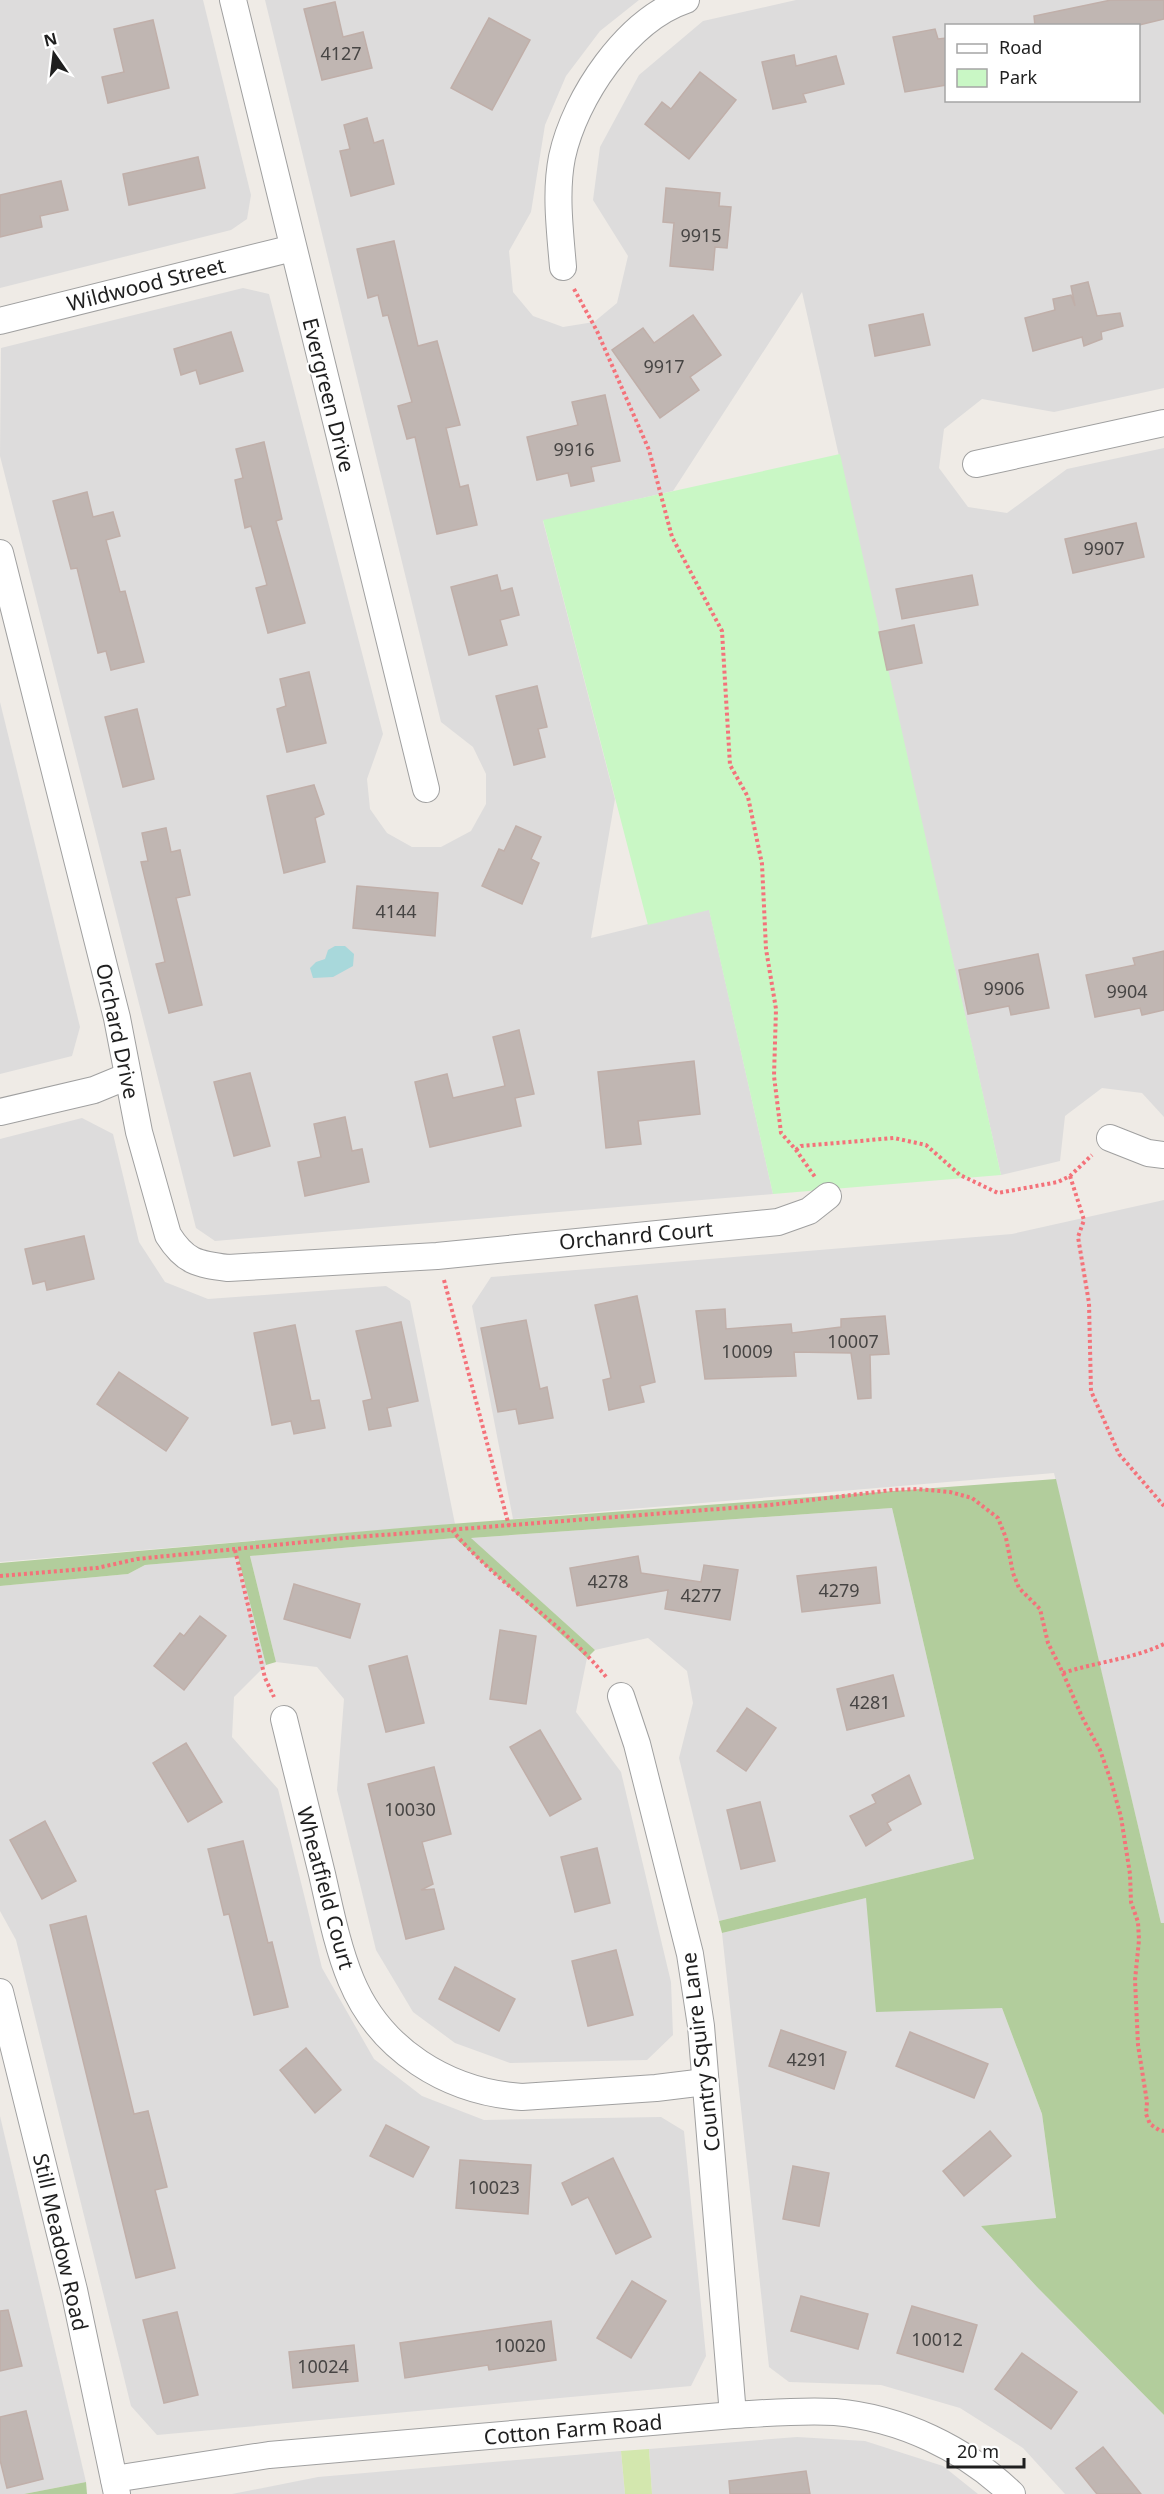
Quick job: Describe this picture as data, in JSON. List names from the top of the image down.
{
  "streets": {
    "street": [
      "Wildwood Street",
      "Evergreen Drive",
      "Orchard Drive",
      "Orchanrd Court",
      "Wheatfield Court",
      "Country Squire Lane",
      "Still Meadow Road",
      "Cotton Farm Road"
    ]
  },
  "crossings": [
    ["Wildwood Street", "Evergreen Drive"],
    ["Orchard Drive", "Orchanrd Court"],
    ["Wheatfield Court", "Country Squire Lane"],
    ["Country Squire Lane", "Cotton Farm Road"],
    ["Still Meadow Road", "Cotton Farm Road"]
  ],
  "house_numbers": [
    "4127",
    "9915",
    "9917",
    "9916",
    "9907",
    "4144",
    "9906",
    "9904",
    "10007",
    "10009",
    "4278",
    "4279",
    "4277",
    "4281",
    "10030",
    "4291",
    "10023",
    "10012",
    "10020",
    "10024"
  ],
  "legend": ["Road", "Park"],
  "scale_bar": "20 m",
  "north": "top"
}
